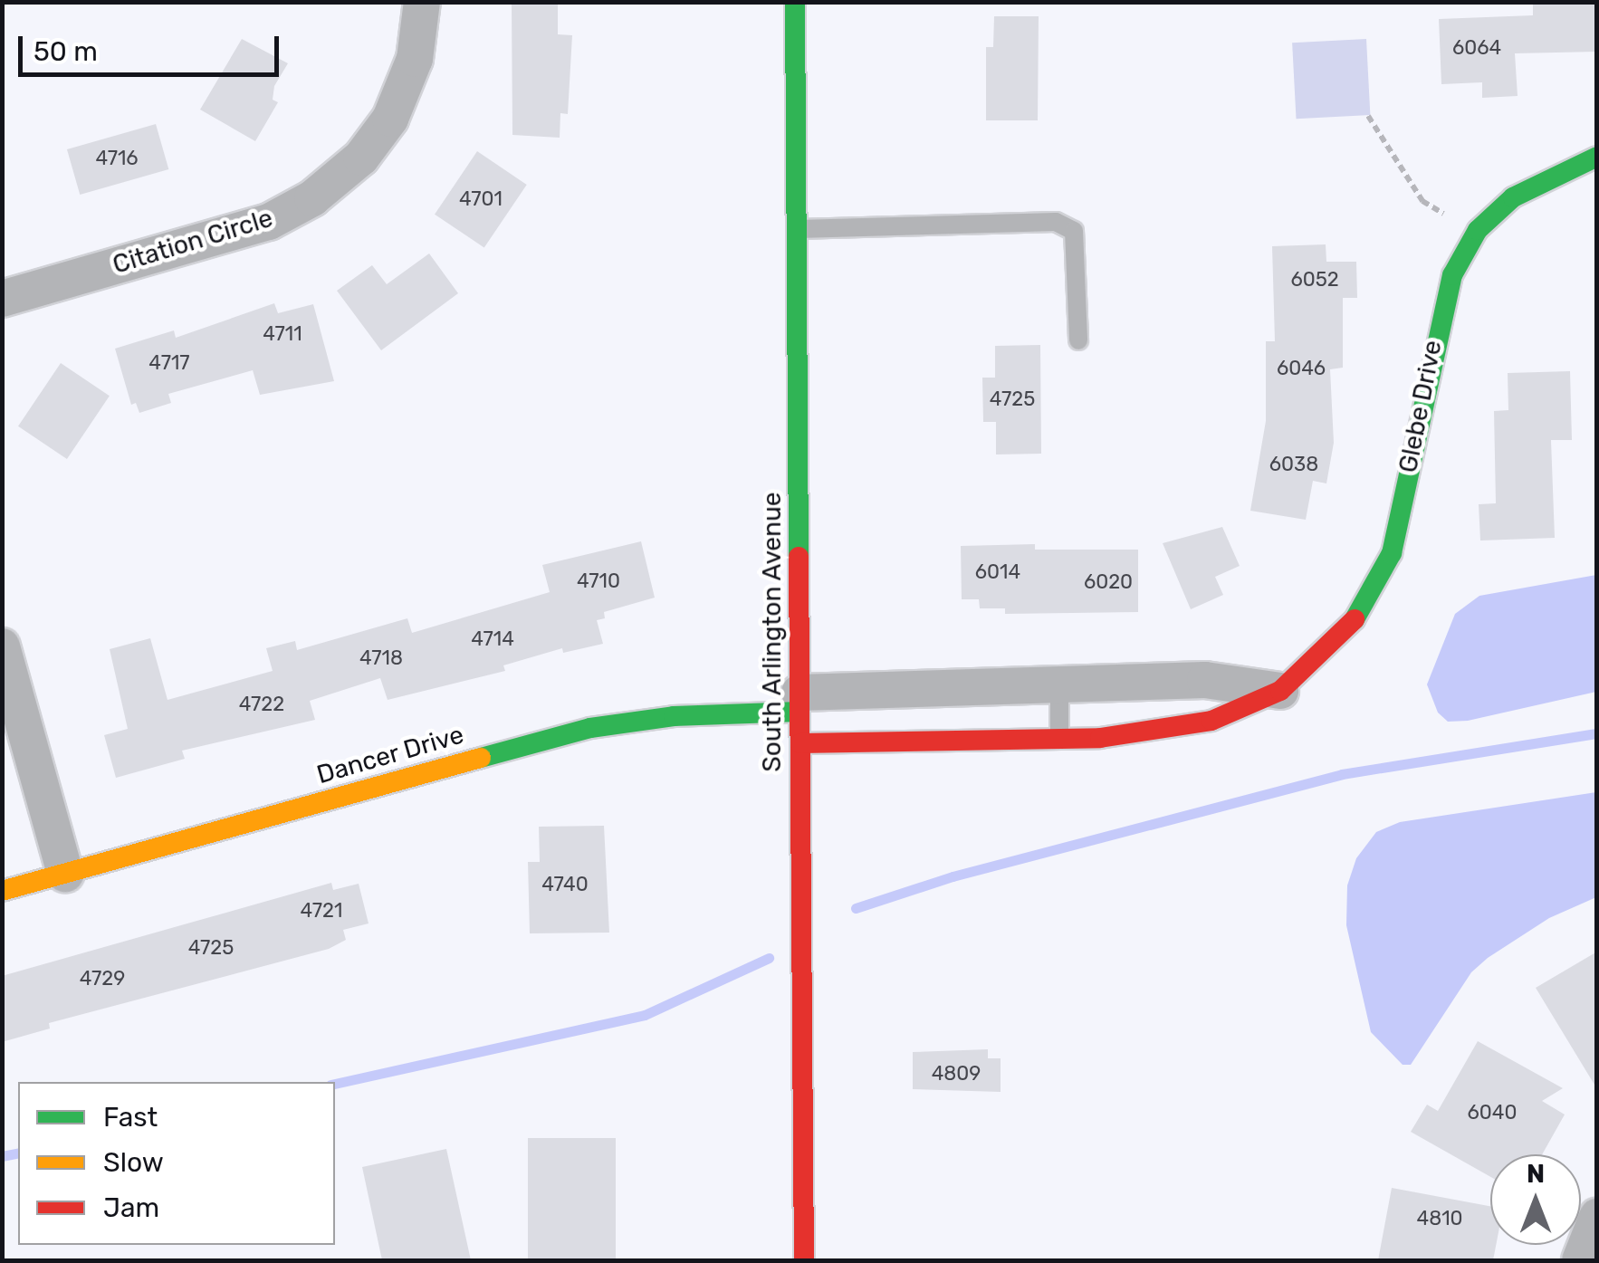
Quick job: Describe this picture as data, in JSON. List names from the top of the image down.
{
  "streets": {
    "street": [
      "Citation Circle",
      "Glebe Drive",
      "South Arlington Avenue",
      "Dancer Drive"
    ]
  },
  "crossings": [
    ["Glebe Drive", "South Arlington Avenue"],
    ["South Arlington Avenue", "Dancer Drive"]
  ],
  "house_numbers": [
    "6064",
    "4716",
    "4701",
    "6052",
    "4711",
    "4717",
    "6046",
    "4725",
    "6038",
    "6014",
    "4710",
    "6020",
    "4714",
    "4718",
    "4722",
    "4740",
    "4721",
    "4725",
    "4729",
    "4809",
    "6040",
    "4810"
  ],
  "legend": ["Fast", "Slow", "Jam"],
  "scale_bar": "50 m",
  "north": "top"
}
